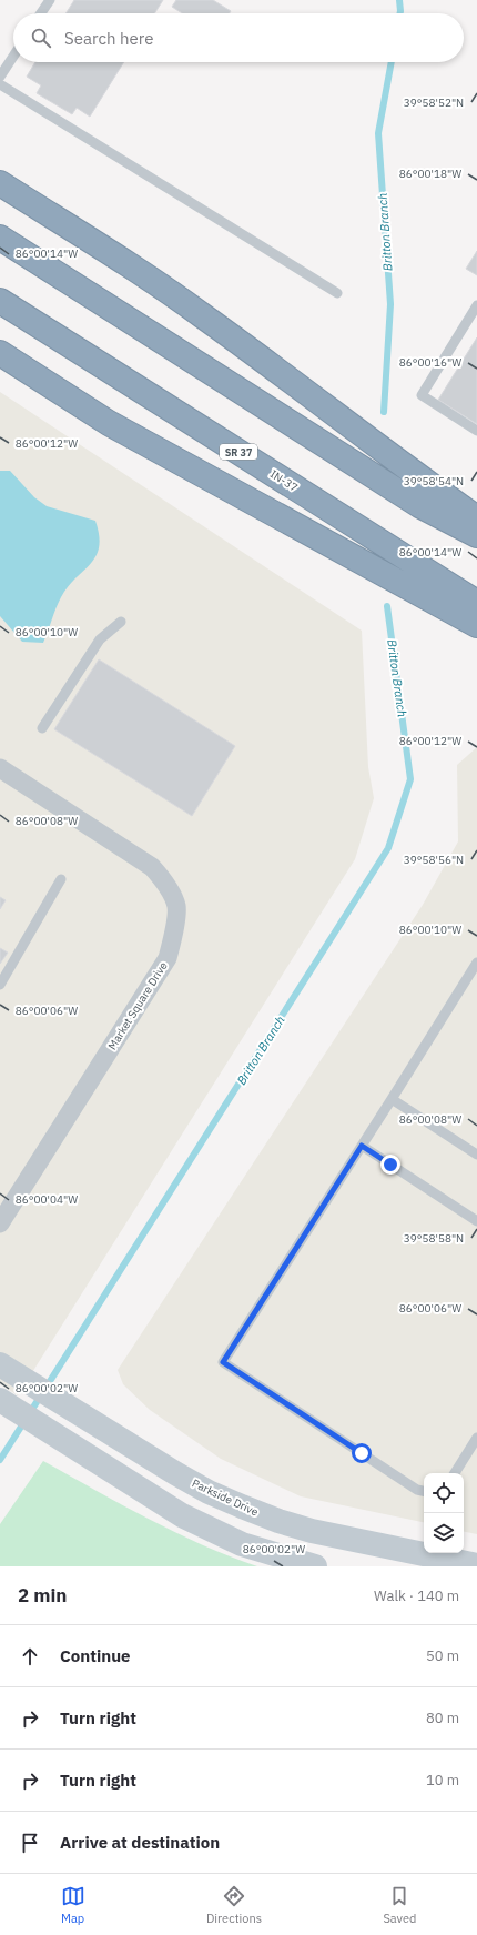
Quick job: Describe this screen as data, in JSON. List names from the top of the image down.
{
  "streets": {
    "highway": ["SR 37", "IN-37"],
    "street": ["Market Square Drive", "Parkside Drive"]
  },
  "water": ["Britton Branch"],
  "page": {
    "search": "Search here",
    "heading": ["2 min", "Walk · 140 m"],
    "list": [
      ["Continue", "50 m"],
      ["Turn right", "80 m"],
      ["Turn right", "10 m"],
      "Arrive at destination"
    ],
    "nav": ["Map", "Directions", "Saved"]
  },
  "coordinates": [
    "39°58'52\"N",
    "86°00'18\"W",
    "86°00'14\"W",
    "86°00'16\"W",
    "86°00'12\"W",
    "39°58'54\"N",
    "86°00'10\"W",
    "86°00'08\"W",
    "39°58'56\"N",
    "86°00'06\"W",
    "86°00'04\"W",
    "39°58'58\"N",
    "86°00'02\"W"
  ]
}
